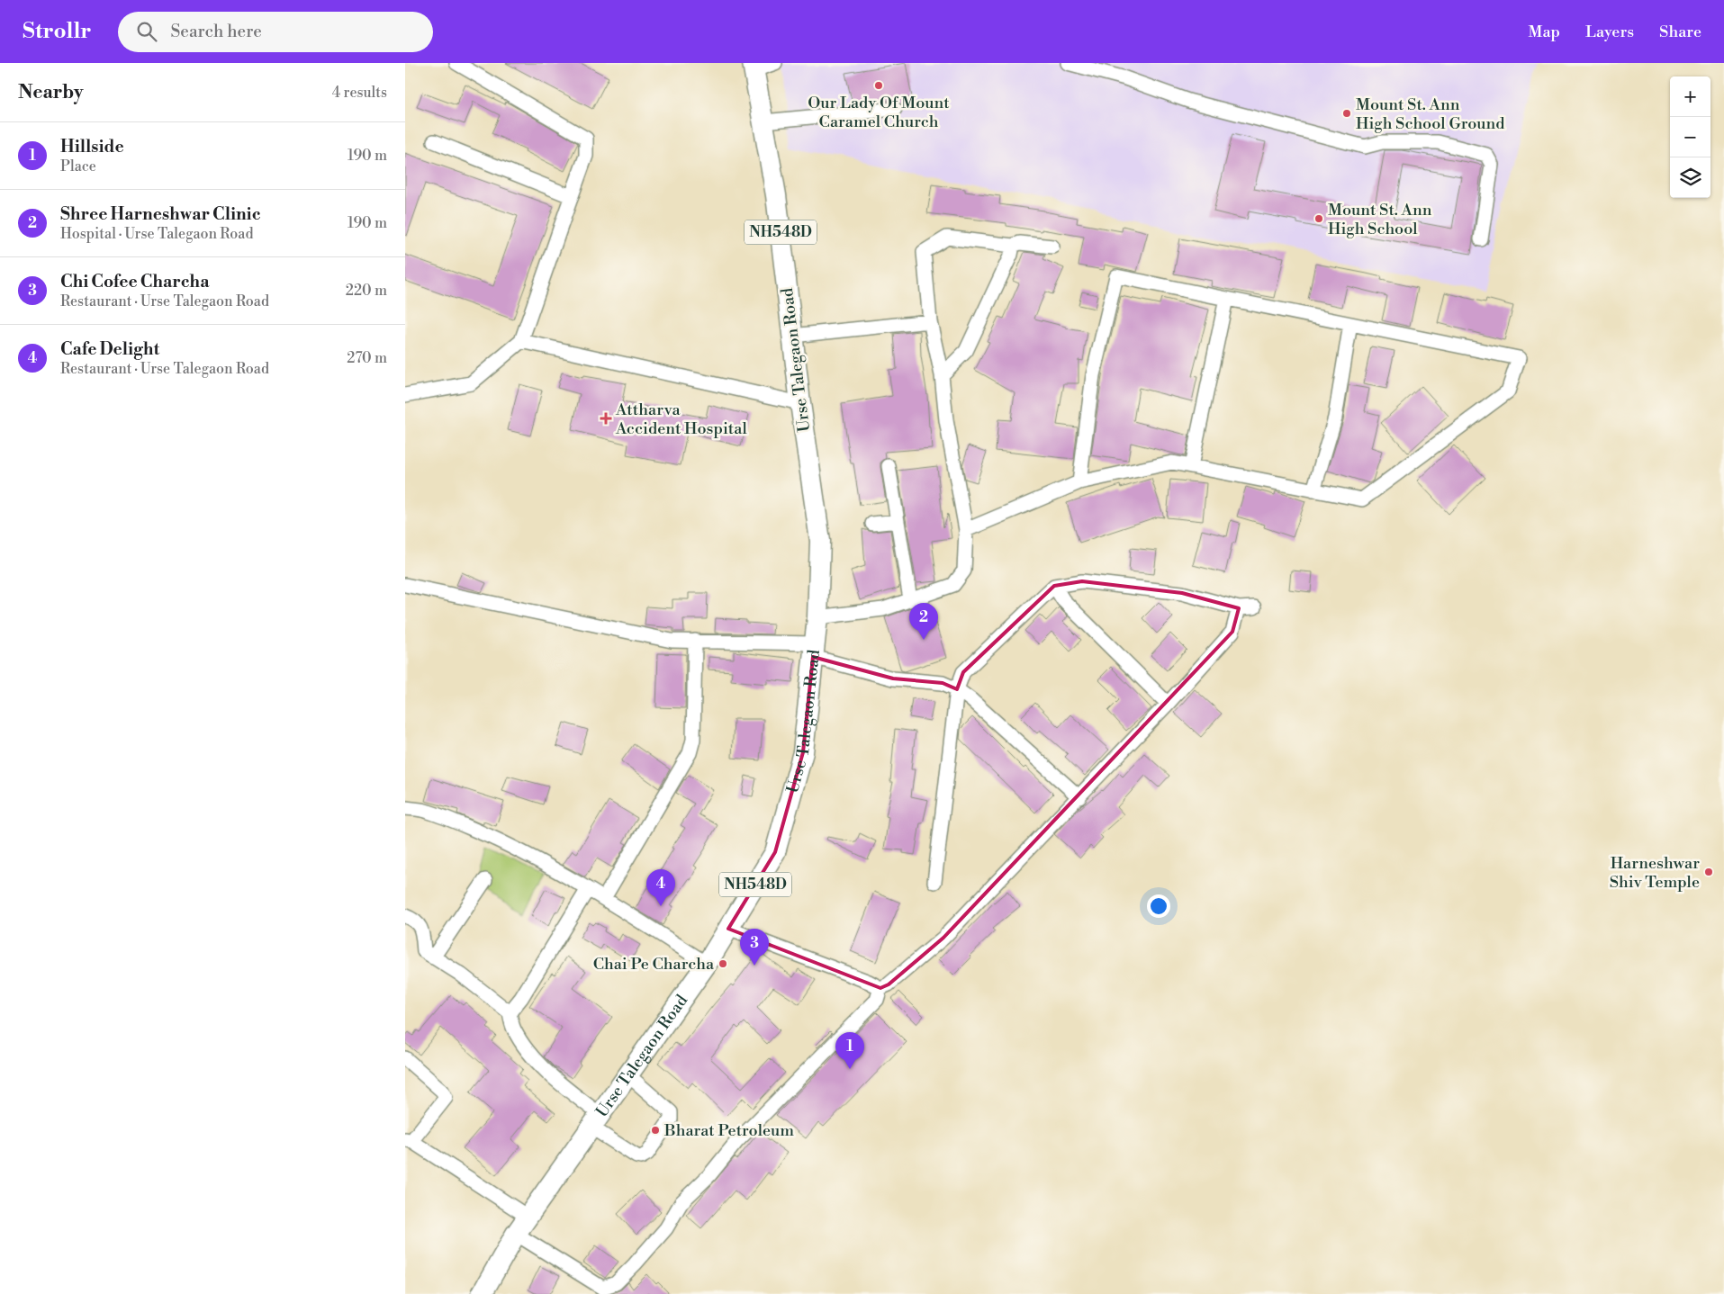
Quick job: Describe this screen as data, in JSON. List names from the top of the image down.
{
  "streets": {
    "highway": ["NH548D", "Urse Talegaon Road"]
  },
  "places": {
    "other": [
      "Our Lady Of Mount Caramel Church",
      "Mount St. Ann High School Ground",
      "Mount St. Ann High School",
      "Harneshwar Shiv Temple",
      "Chai Pe Charcha",
      "Bharat Petroleum"
    ],
    "health": ["Attharva Accident Hospital"]
  },
  "page": {
    "header": "Strollr",
    "search": "Search here",
    "nav": ["Map", "Layers", "Share"],
    "heading": ["Nearby", "4 results"],
    "map_buttons": ["+", "−"],
    "list": [
      {
        "mark": "1",
        "name": "Hillside",
        "note": "Place",
        "value": "190 m"
      },
      {
        "mark": "2",
        "name": "Shree Harneshwar Clinic",
        "note": "Hospital · Urse Talegaon Road",
        "value": "190 m"
      },
      {
        "mark": "3",
        "name": "Chi Cofee Charcha",
        "note": "Restaurant · Urse Talegaon Road",
        "value": "220 m"
      },
      {
        "mark": "4",
        "name": "Cafe Delight",
        "note": "Restaurant · Urse Talegaon Road",
        "value": "270 m"
      }
    ],
    "pins": [
      "2",
      "4",
      "3",
      "1"
    ]
  }
}
